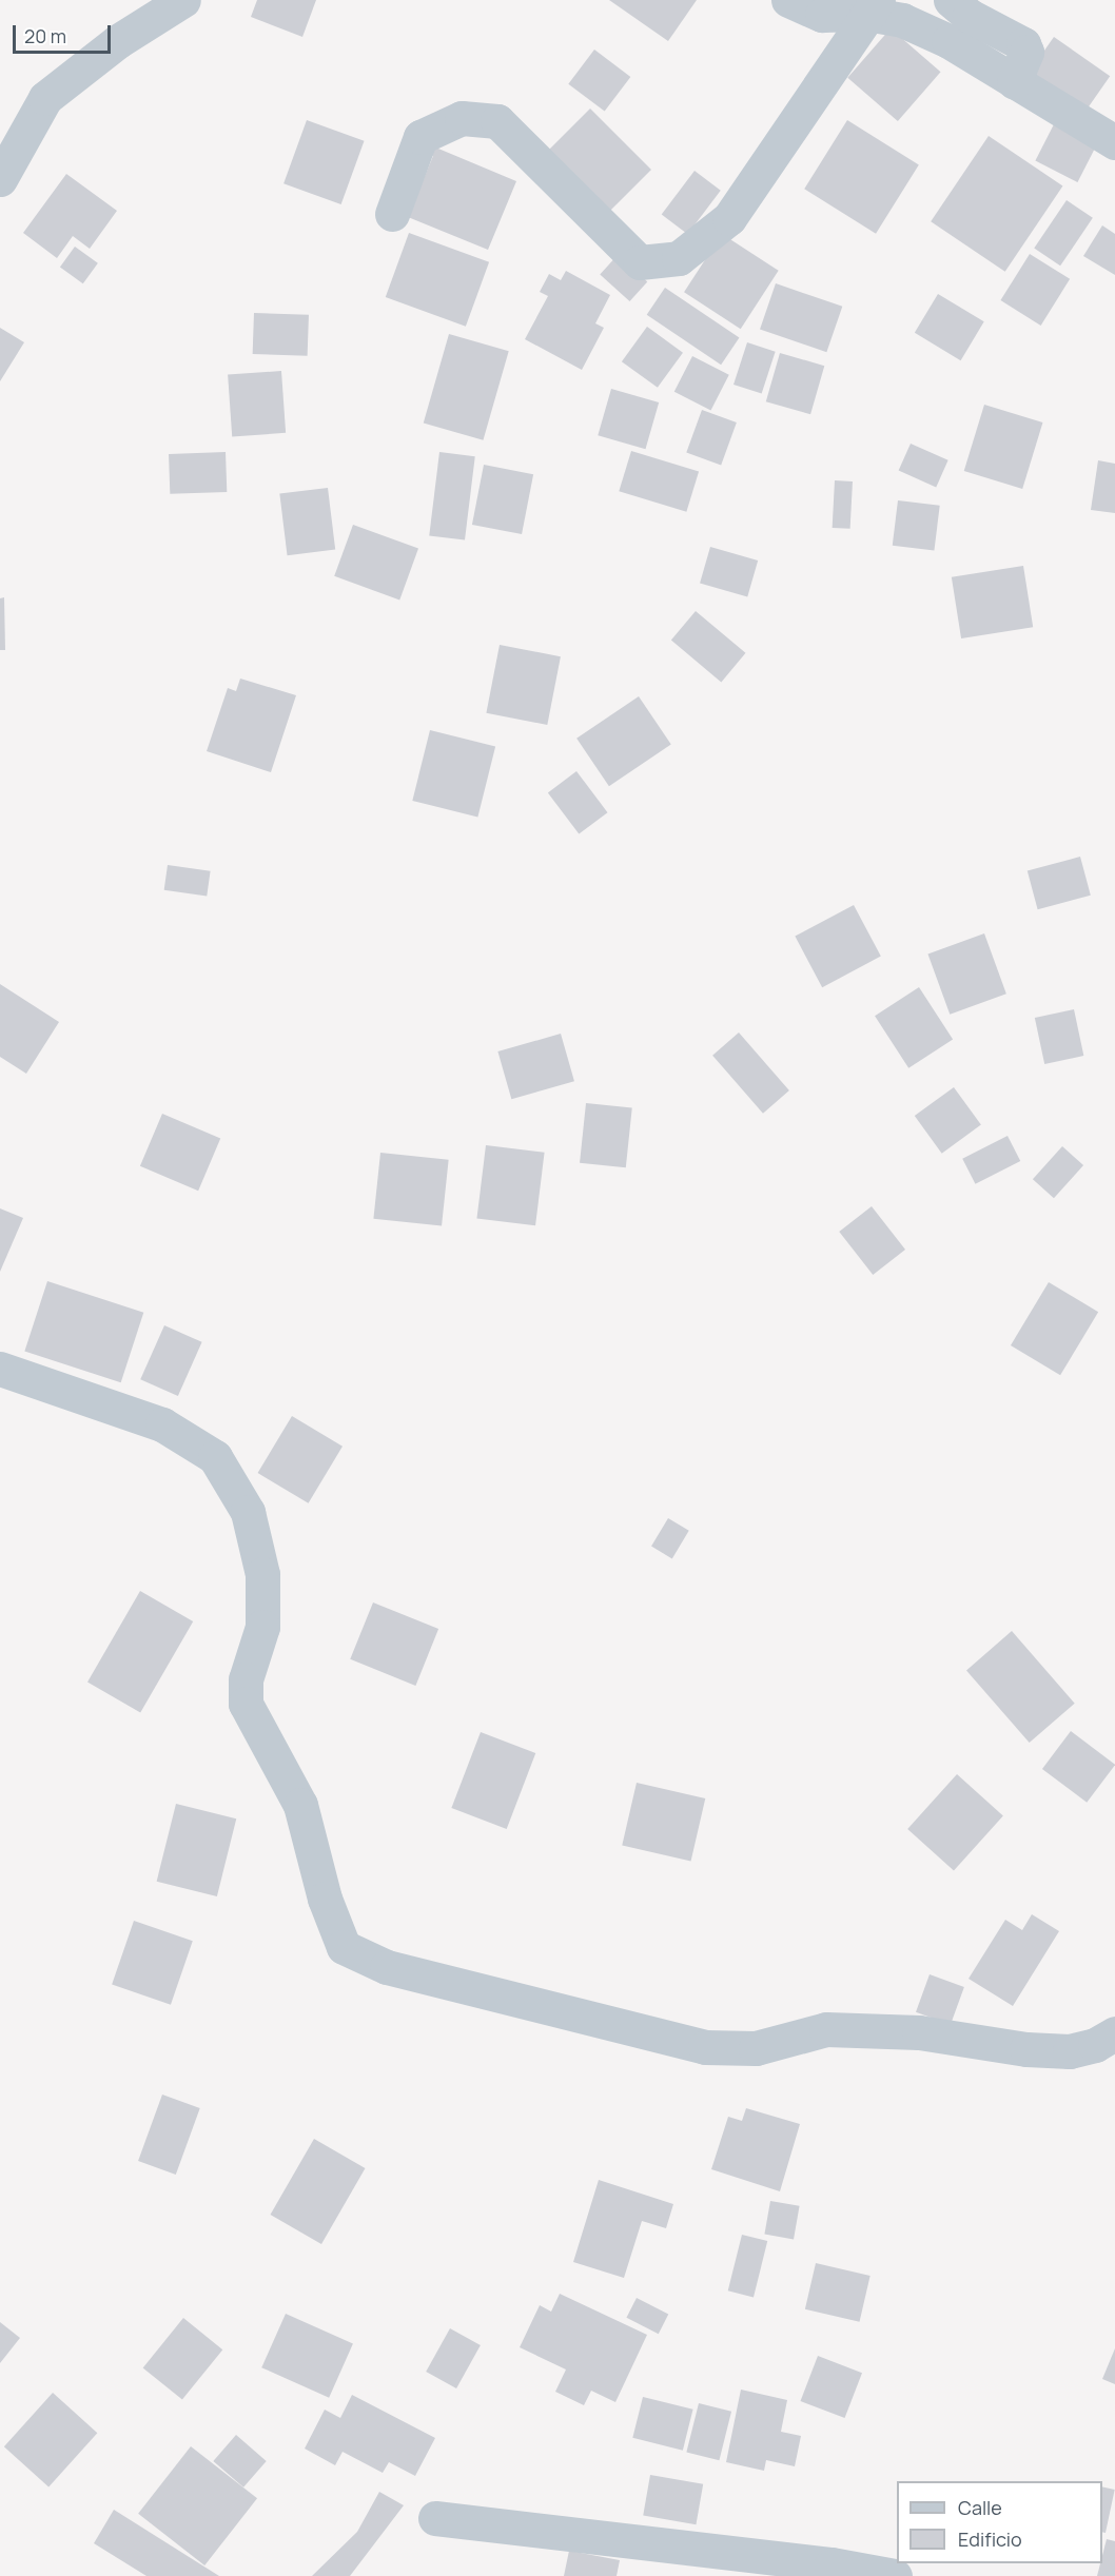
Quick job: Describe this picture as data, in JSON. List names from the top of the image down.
{
  "legend": ["Calle", "Edificio"],
  "scale_bar": "20 m"
}
